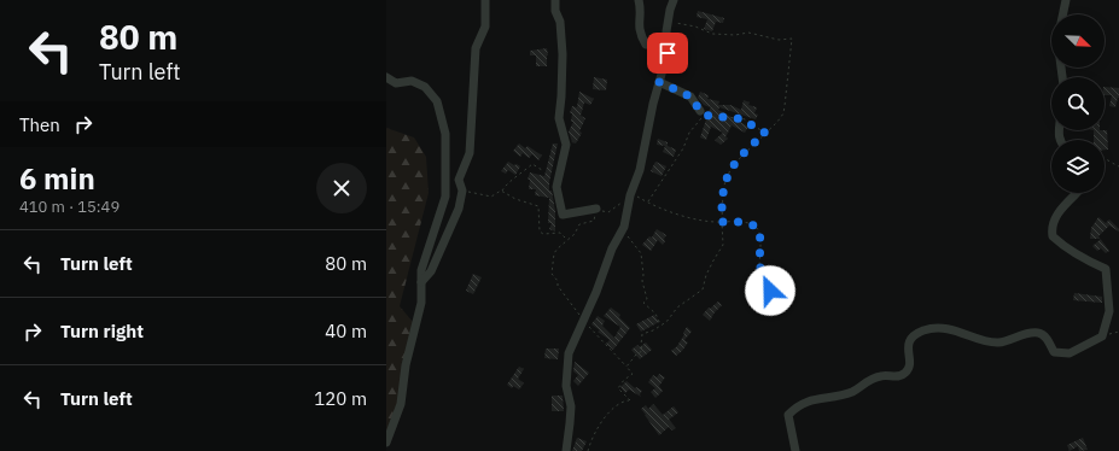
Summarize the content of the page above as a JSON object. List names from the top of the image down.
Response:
{
  "north": "bottom right",
  "page": {
    "turn": ["80 m", "Turn left"],
    "then": "Then",
    "heading": ["6 min", "410 m · 15:49"],
    "list": [
      {
        "name": "Turn left",
        "value": "80 m"
      },
      {
        "name": "Turn right",
        "value": "40 m"
      },
      {
        "name": "Turn left",
        "value": "120 m"
      }
    ]
  }
}
